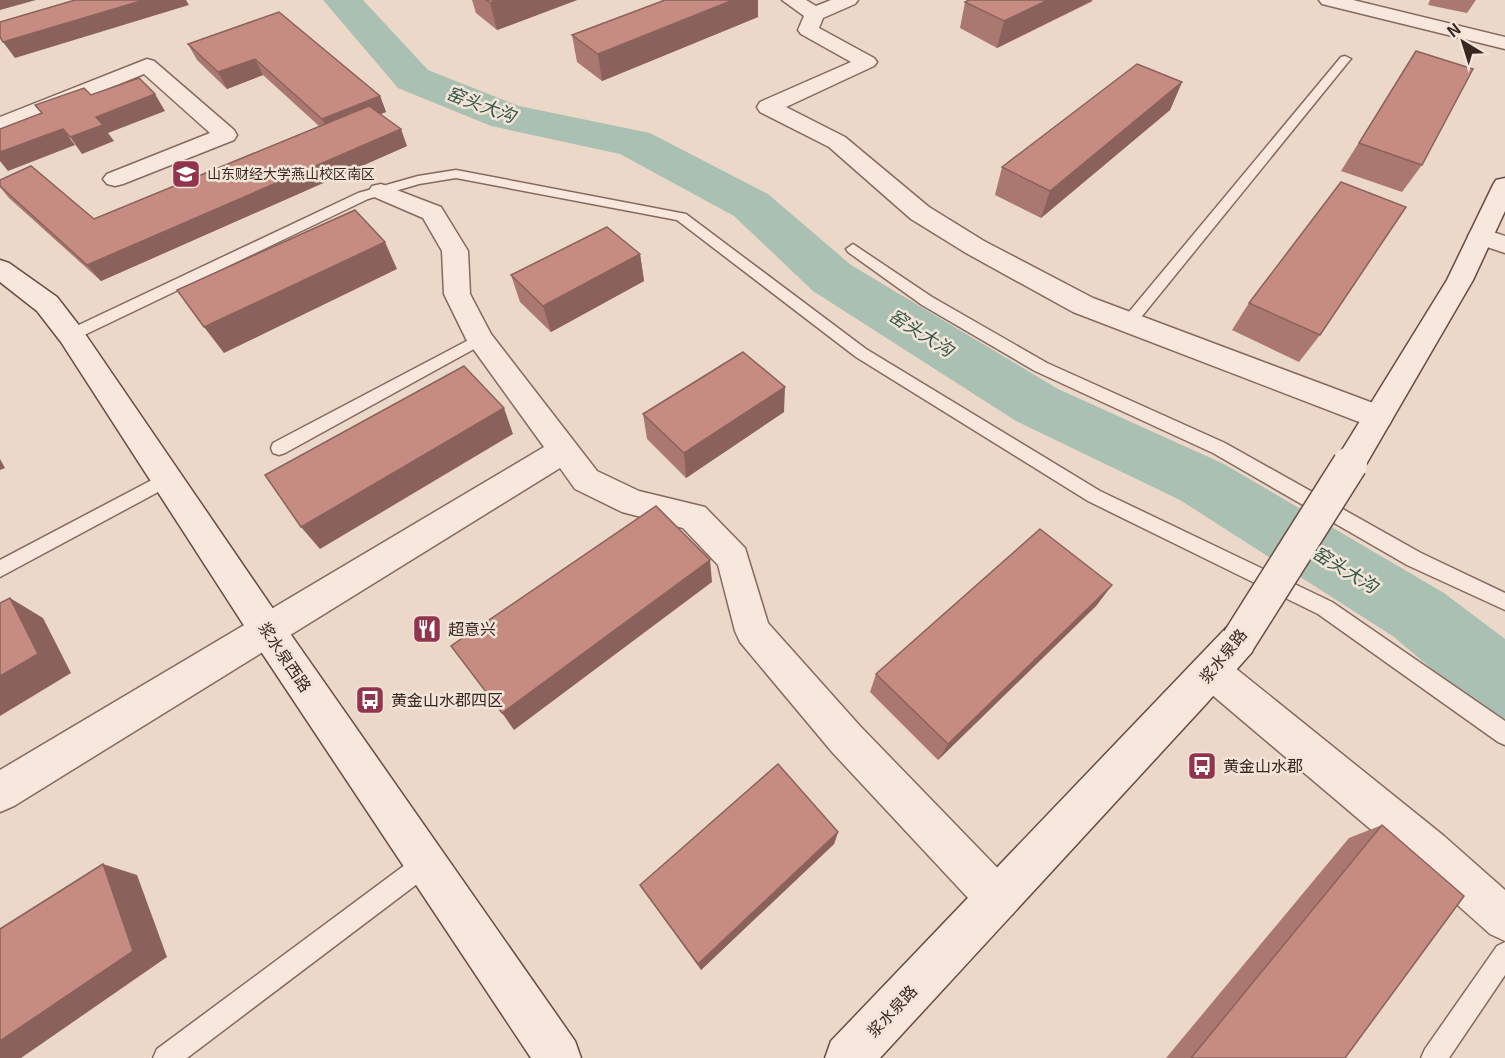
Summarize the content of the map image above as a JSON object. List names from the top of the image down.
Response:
{
  "streets": {
    "street": ["浆水泉路", "浆水泉西路"]
  },
  "water": ["窑头大沟"],
  "places": {
    "school or university": ["山东财经大学燕山校区南区"],
    "restaurant": ["超意兴"],
    "bus stop": ["黄金山水郡四区", "黄金山水郡"]
  },
  "north": "top left"
}
